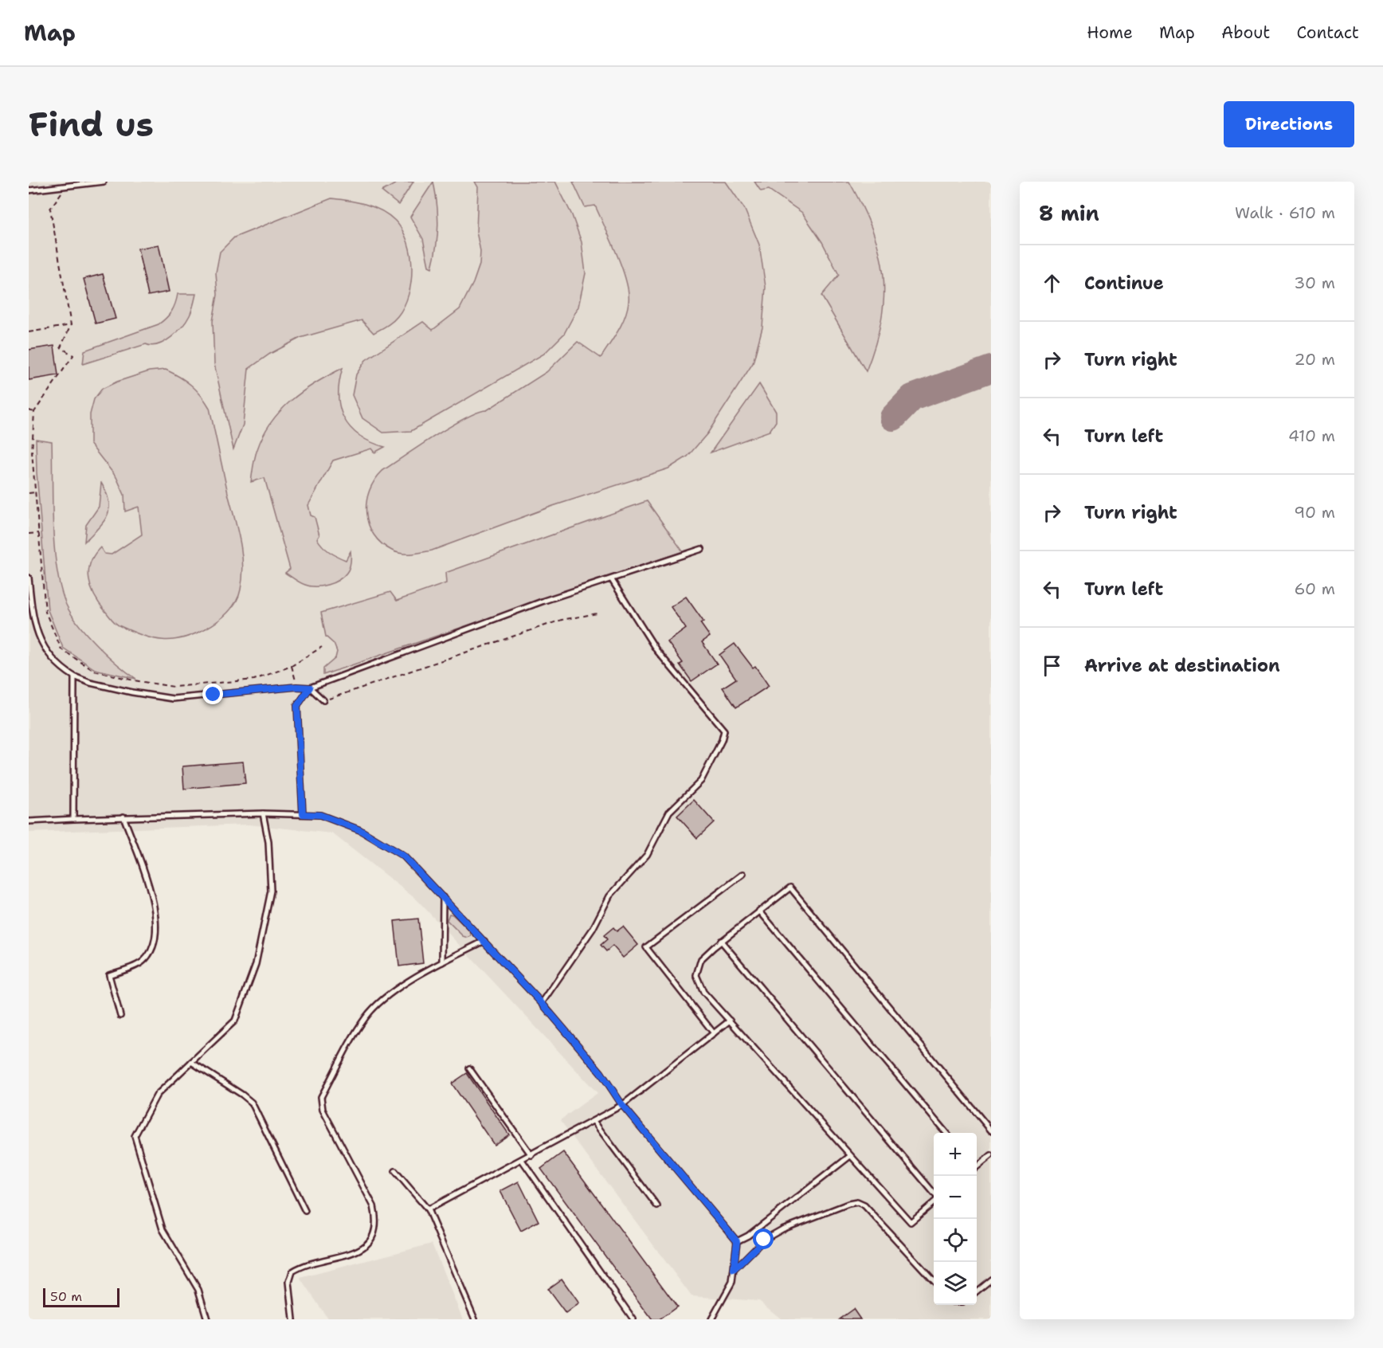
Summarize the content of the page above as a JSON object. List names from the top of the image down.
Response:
{
  "scale_bar": "50 m",
  "page": {
    "header": "Map",
    "nav": [
      "Home",
      "Map",
      "About",
      "Contact"
    ],
    "buttons": "Directions",
    "title": "Find us",
    "heading": ["8 min", "Walk · 610 m"],
    "list": [
      ["Continue", "30 m"],
      ["Turn right", "20 m"],
      ["Turn left", "410 m"],
      ["Turn right", "90 m"],
      ["Turn left", "60 m"],
      "Arrive at destination"
    ],
    "map_buttons": ["+", "−"],
    "scale": "50 m"
  }
}
